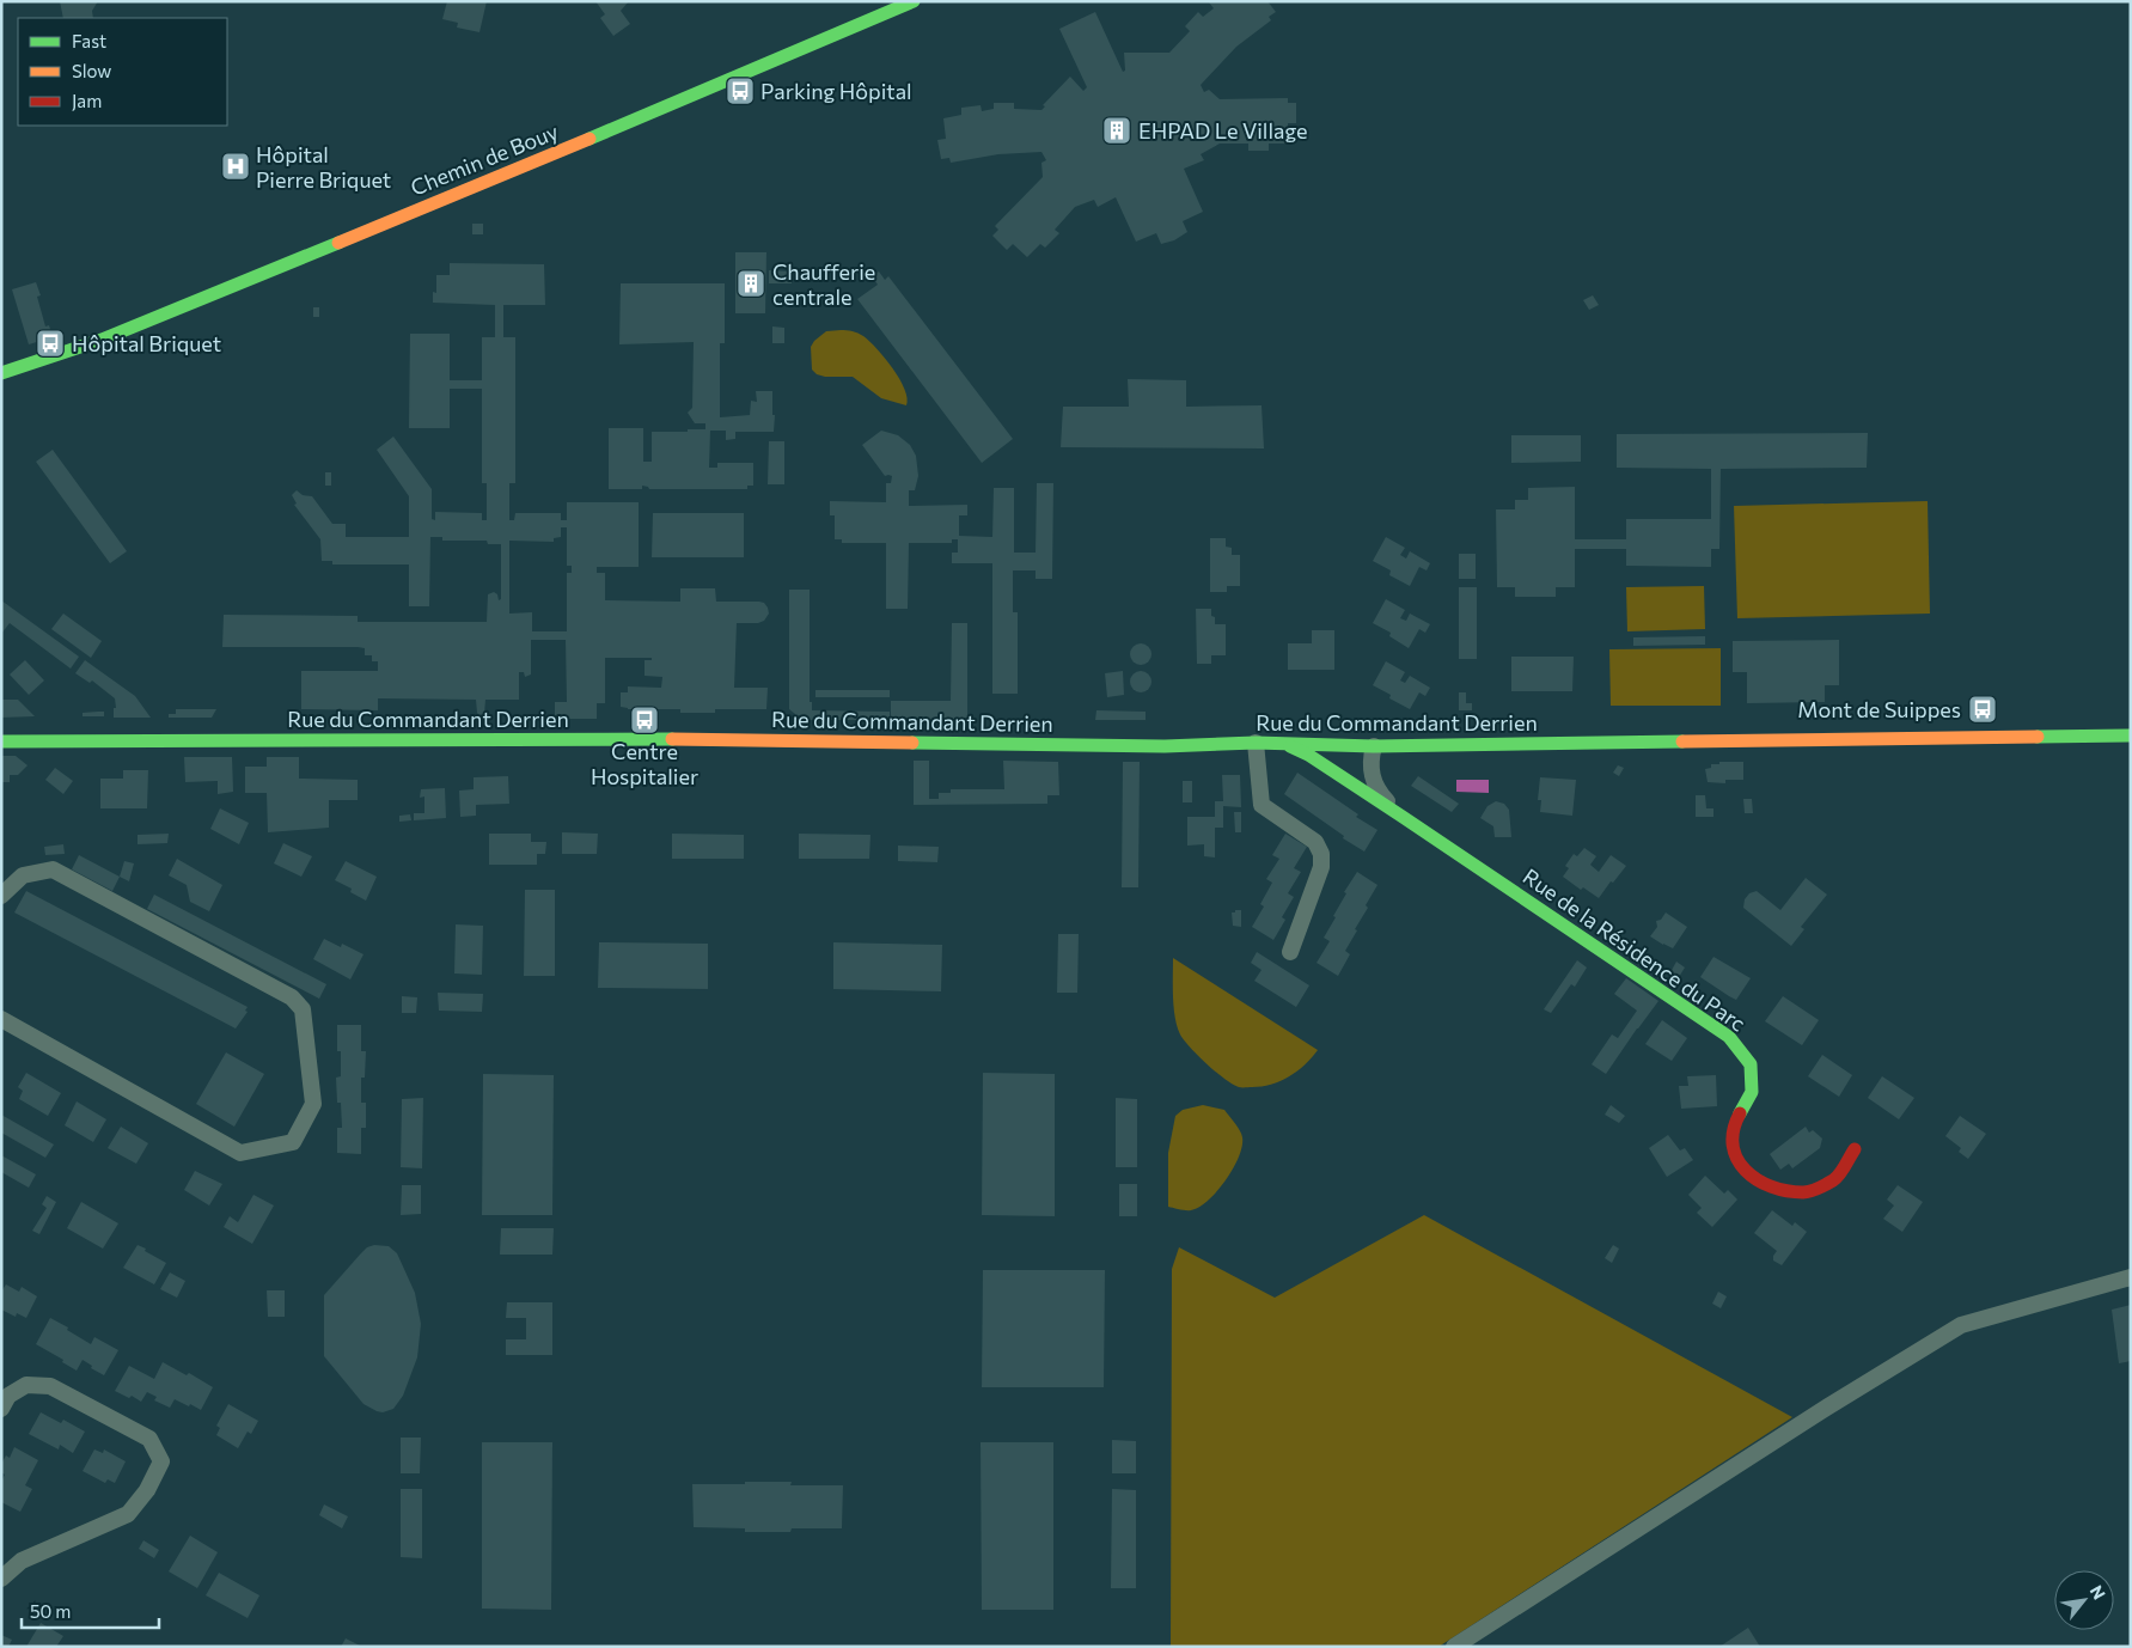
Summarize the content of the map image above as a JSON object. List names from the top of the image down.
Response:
{
  "streets": {
    "main road": ["Chemin de Bouy", "Rue du Commandant Derrien", "Rue de la Résidence du Parc"]
  },
  "crossings": [
    ["Rue du Commandant Derrien", "Rue de la Résidence du Parc"]
  ],
  "places": {
    "bus stop": [
      "Parking Hôpital",
      "Hôpital Briquet",
      "Mont de Suippes",
      "Centre Hospitalier"
    ],
    "building": ["EHPAD Le Village", "Chaufferie centrale"],
    "hospital": ["Hôpital Pierre Briquet"]
  },
  "legend": ["Fast", "Slow", "Jam"],
  "scale_bar": "50 m",
  "north": "top right"
}
